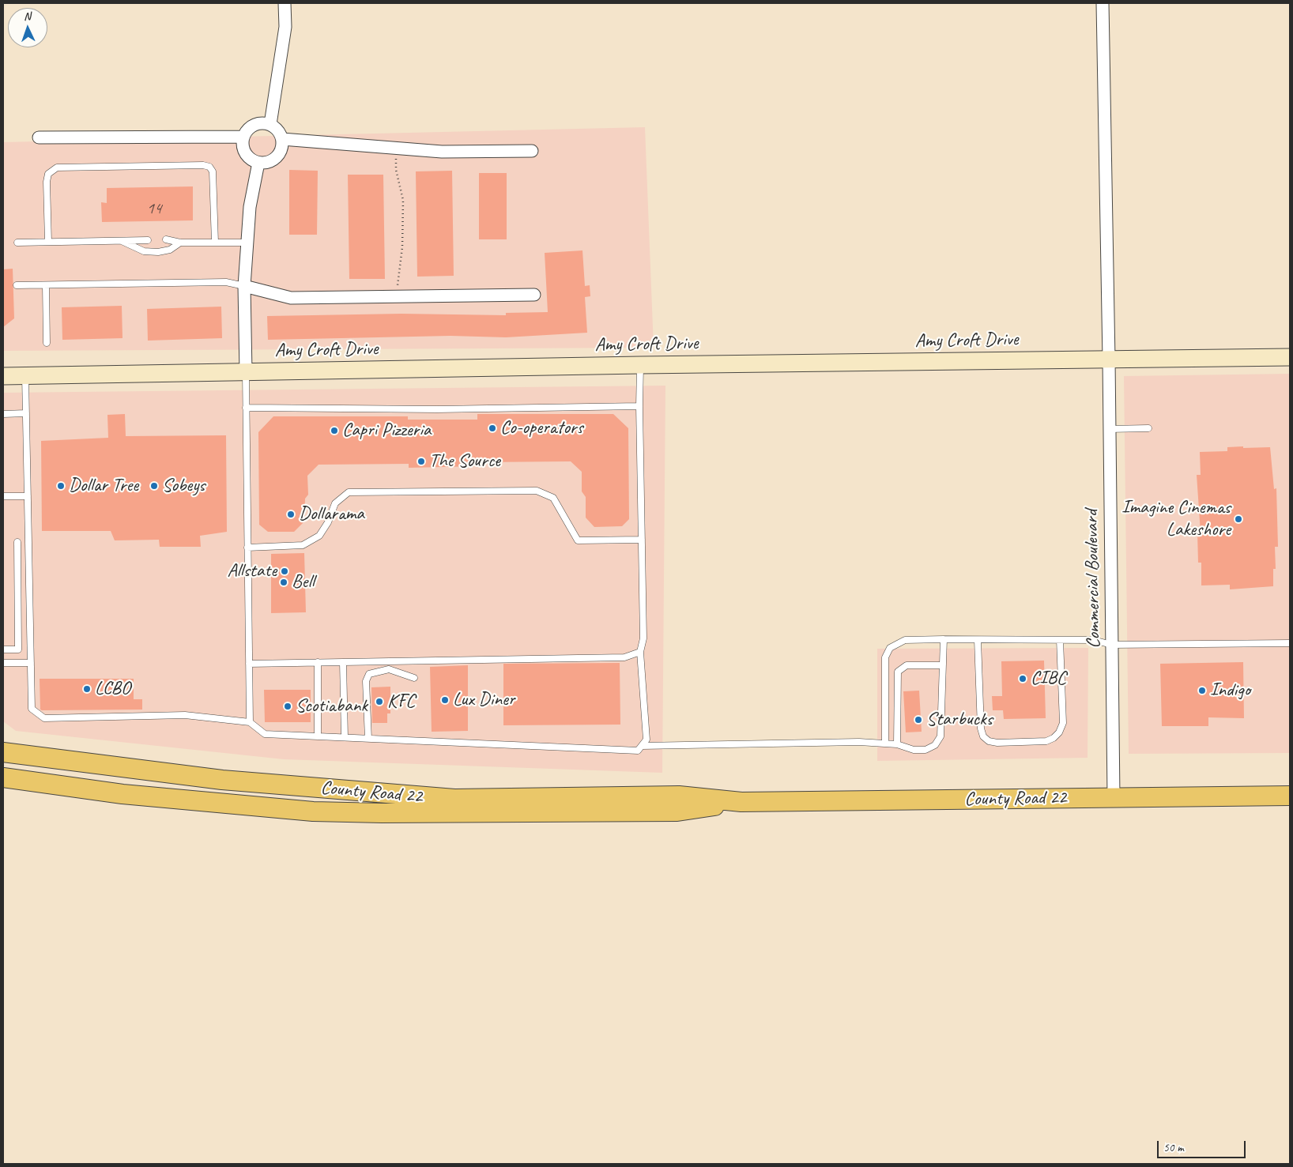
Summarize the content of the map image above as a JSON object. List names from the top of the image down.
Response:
{
  "streets": {
    "main road": ["County Road 22"],
    "street": ["Amy Croft Drive", "Commercial Boulevard"]
  },
  "crossings": [
    ["Amy Croft Drive", "Commercial Boulevard"],
    ["Commercial Boulevard", "County Road 22"]
  ],
  "places": [
    "Co-operators",
    "Capri Pizzeria",
    "The Source",
    "Dollar Tree",
    "Sobeys",
    "Dollarama",
    "Imagine Cinemas Lakeshore",
    "Allstate",
    "Bell",
    "CIBC",
    "LCBO",
    "Indigo",
    "Lux Diner",
    "KFC",
    "Scotiabank",
    "Starbucks"
  ],
  "house_numbers": ["14"],
  "scale_bar": "50 m",
  "north": "top"
}
